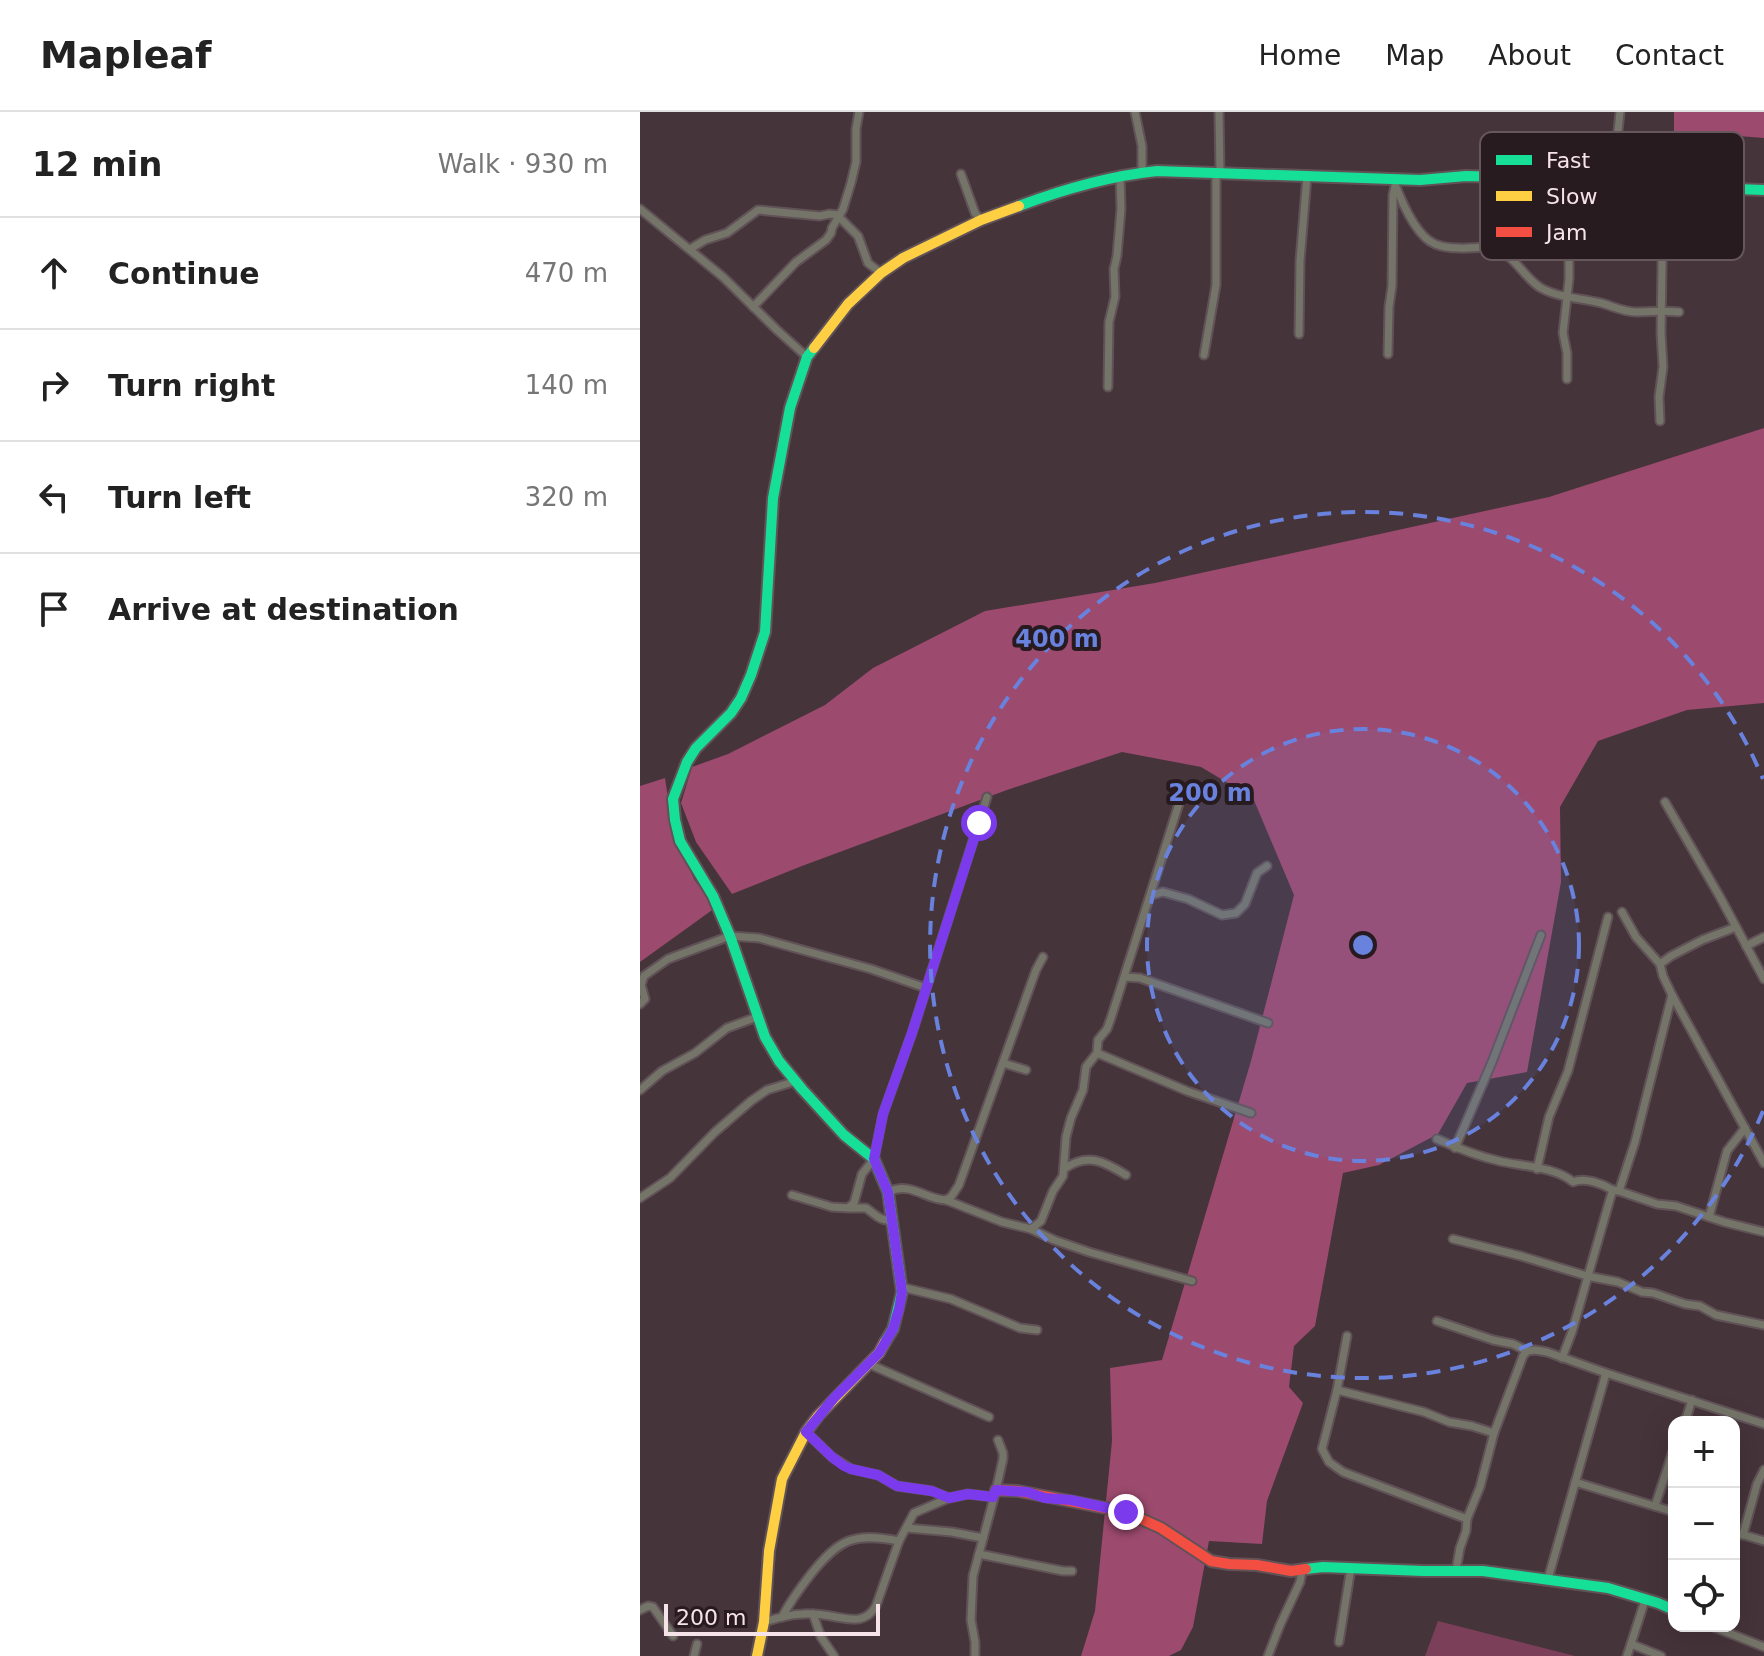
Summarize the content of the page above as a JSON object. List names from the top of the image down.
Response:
{
  "legend": ["Fast", "Slow", "Jam"],
  "scale_bar": "200 m",
  "page": {
    "header": "Mapleaf",
    "nav": [
      "Home",
      "Map",
      "About",
      "Contact"
    ],
    "heading": ["12 min", "Walk · 930 m"],
    "list": [
      ["Continue", "470 m"],
      ["Turn right", "140 m"],
      ["Turn left", "320 m"],
      "Arrive at destination"
    ],
    "map_buttons": ["+", "−"],
    "scale": "200 m"
  },
  "rings": ["400 m", "200 m"]
}
